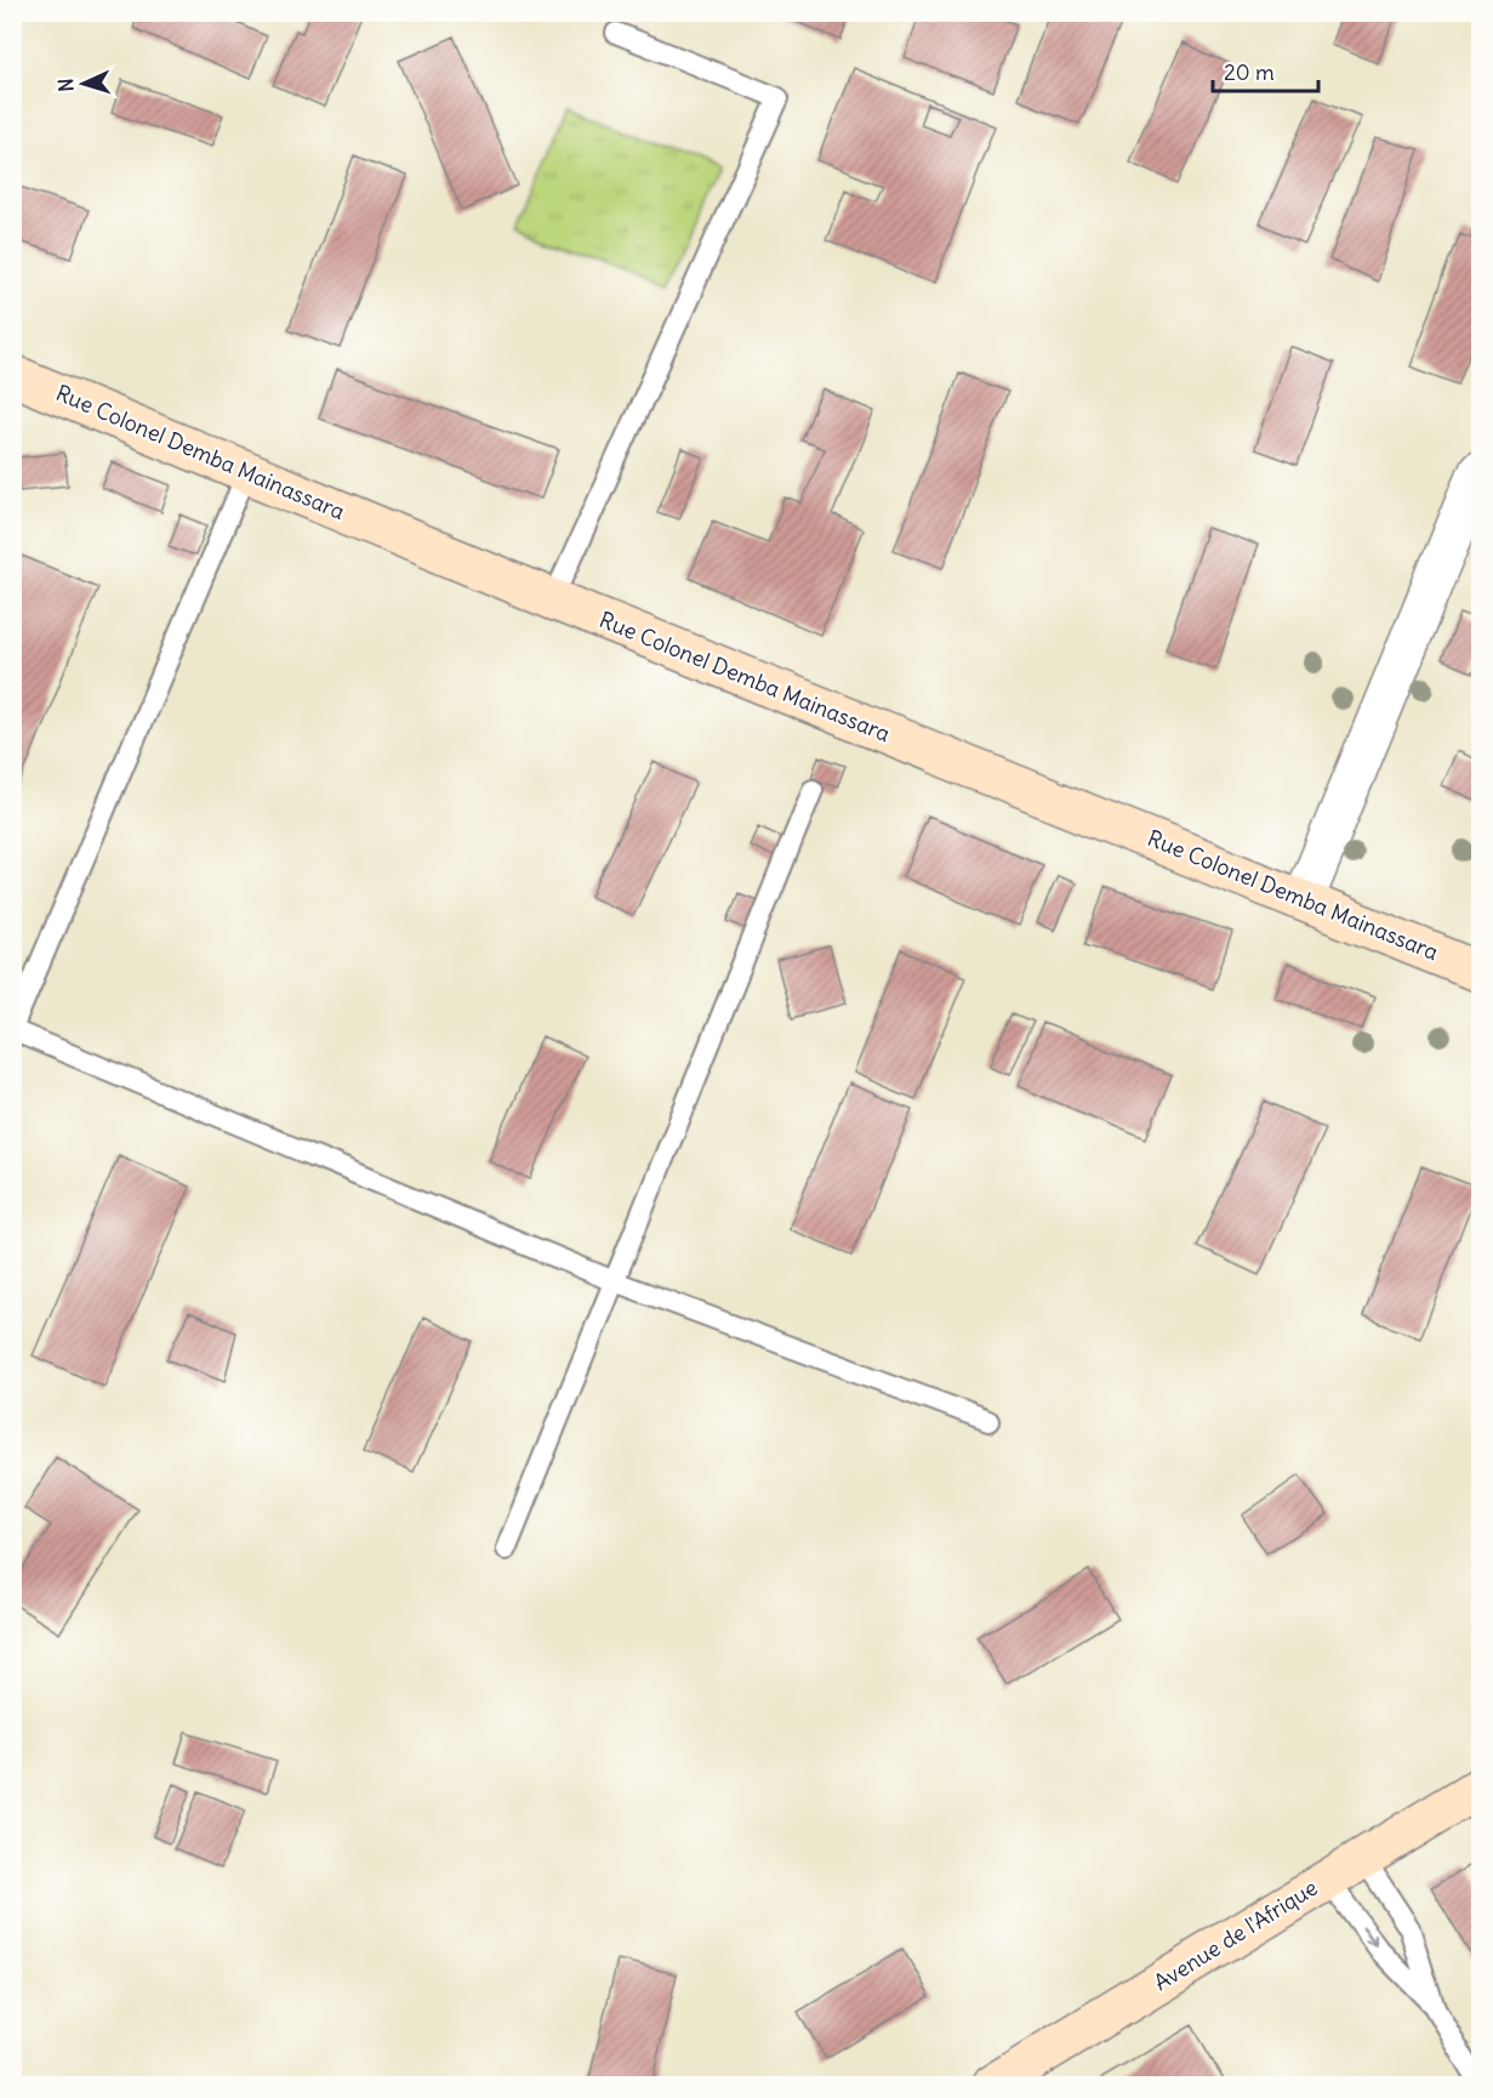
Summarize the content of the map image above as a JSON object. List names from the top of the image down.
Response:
{
  "streets": {
    "street": ["Rue Colonel Demba Mainassara", "Avenue de l'Afrique"]
  },
  "scale_bar": "20 m",
  "north": "left"
}
